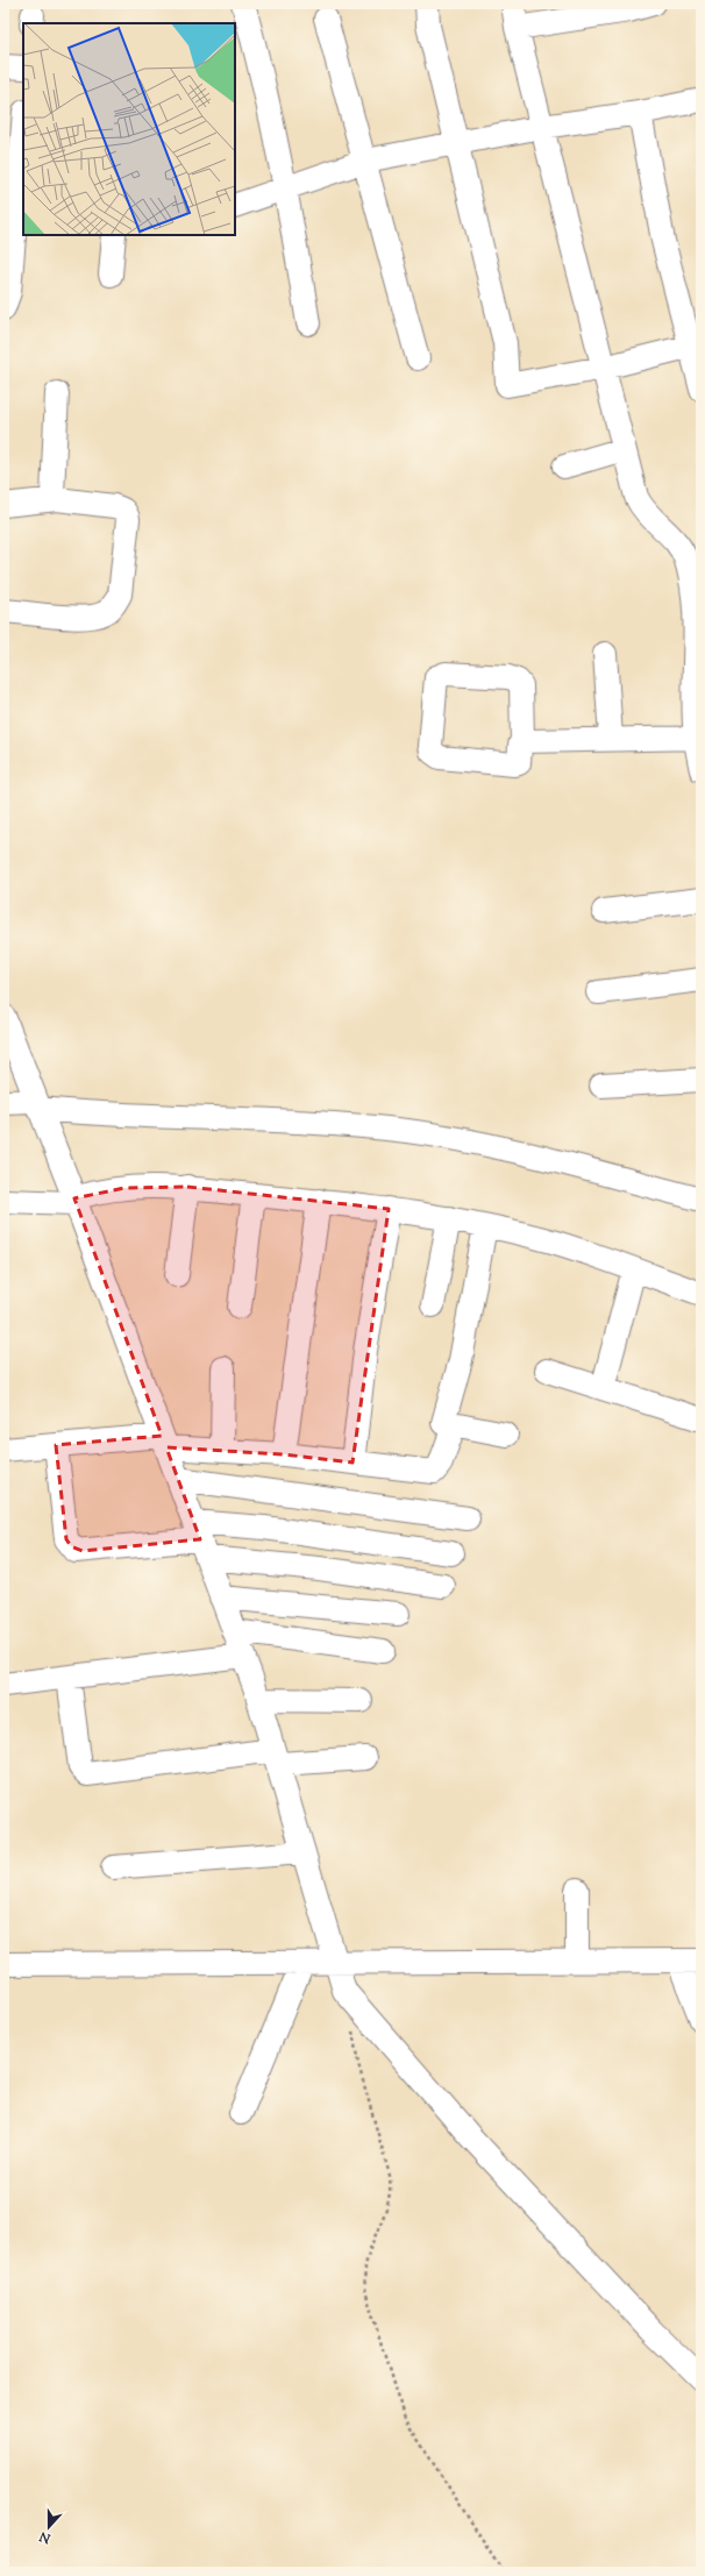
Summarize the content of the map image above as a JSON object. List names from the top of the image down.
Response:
{
  "north": "bottom"
}
